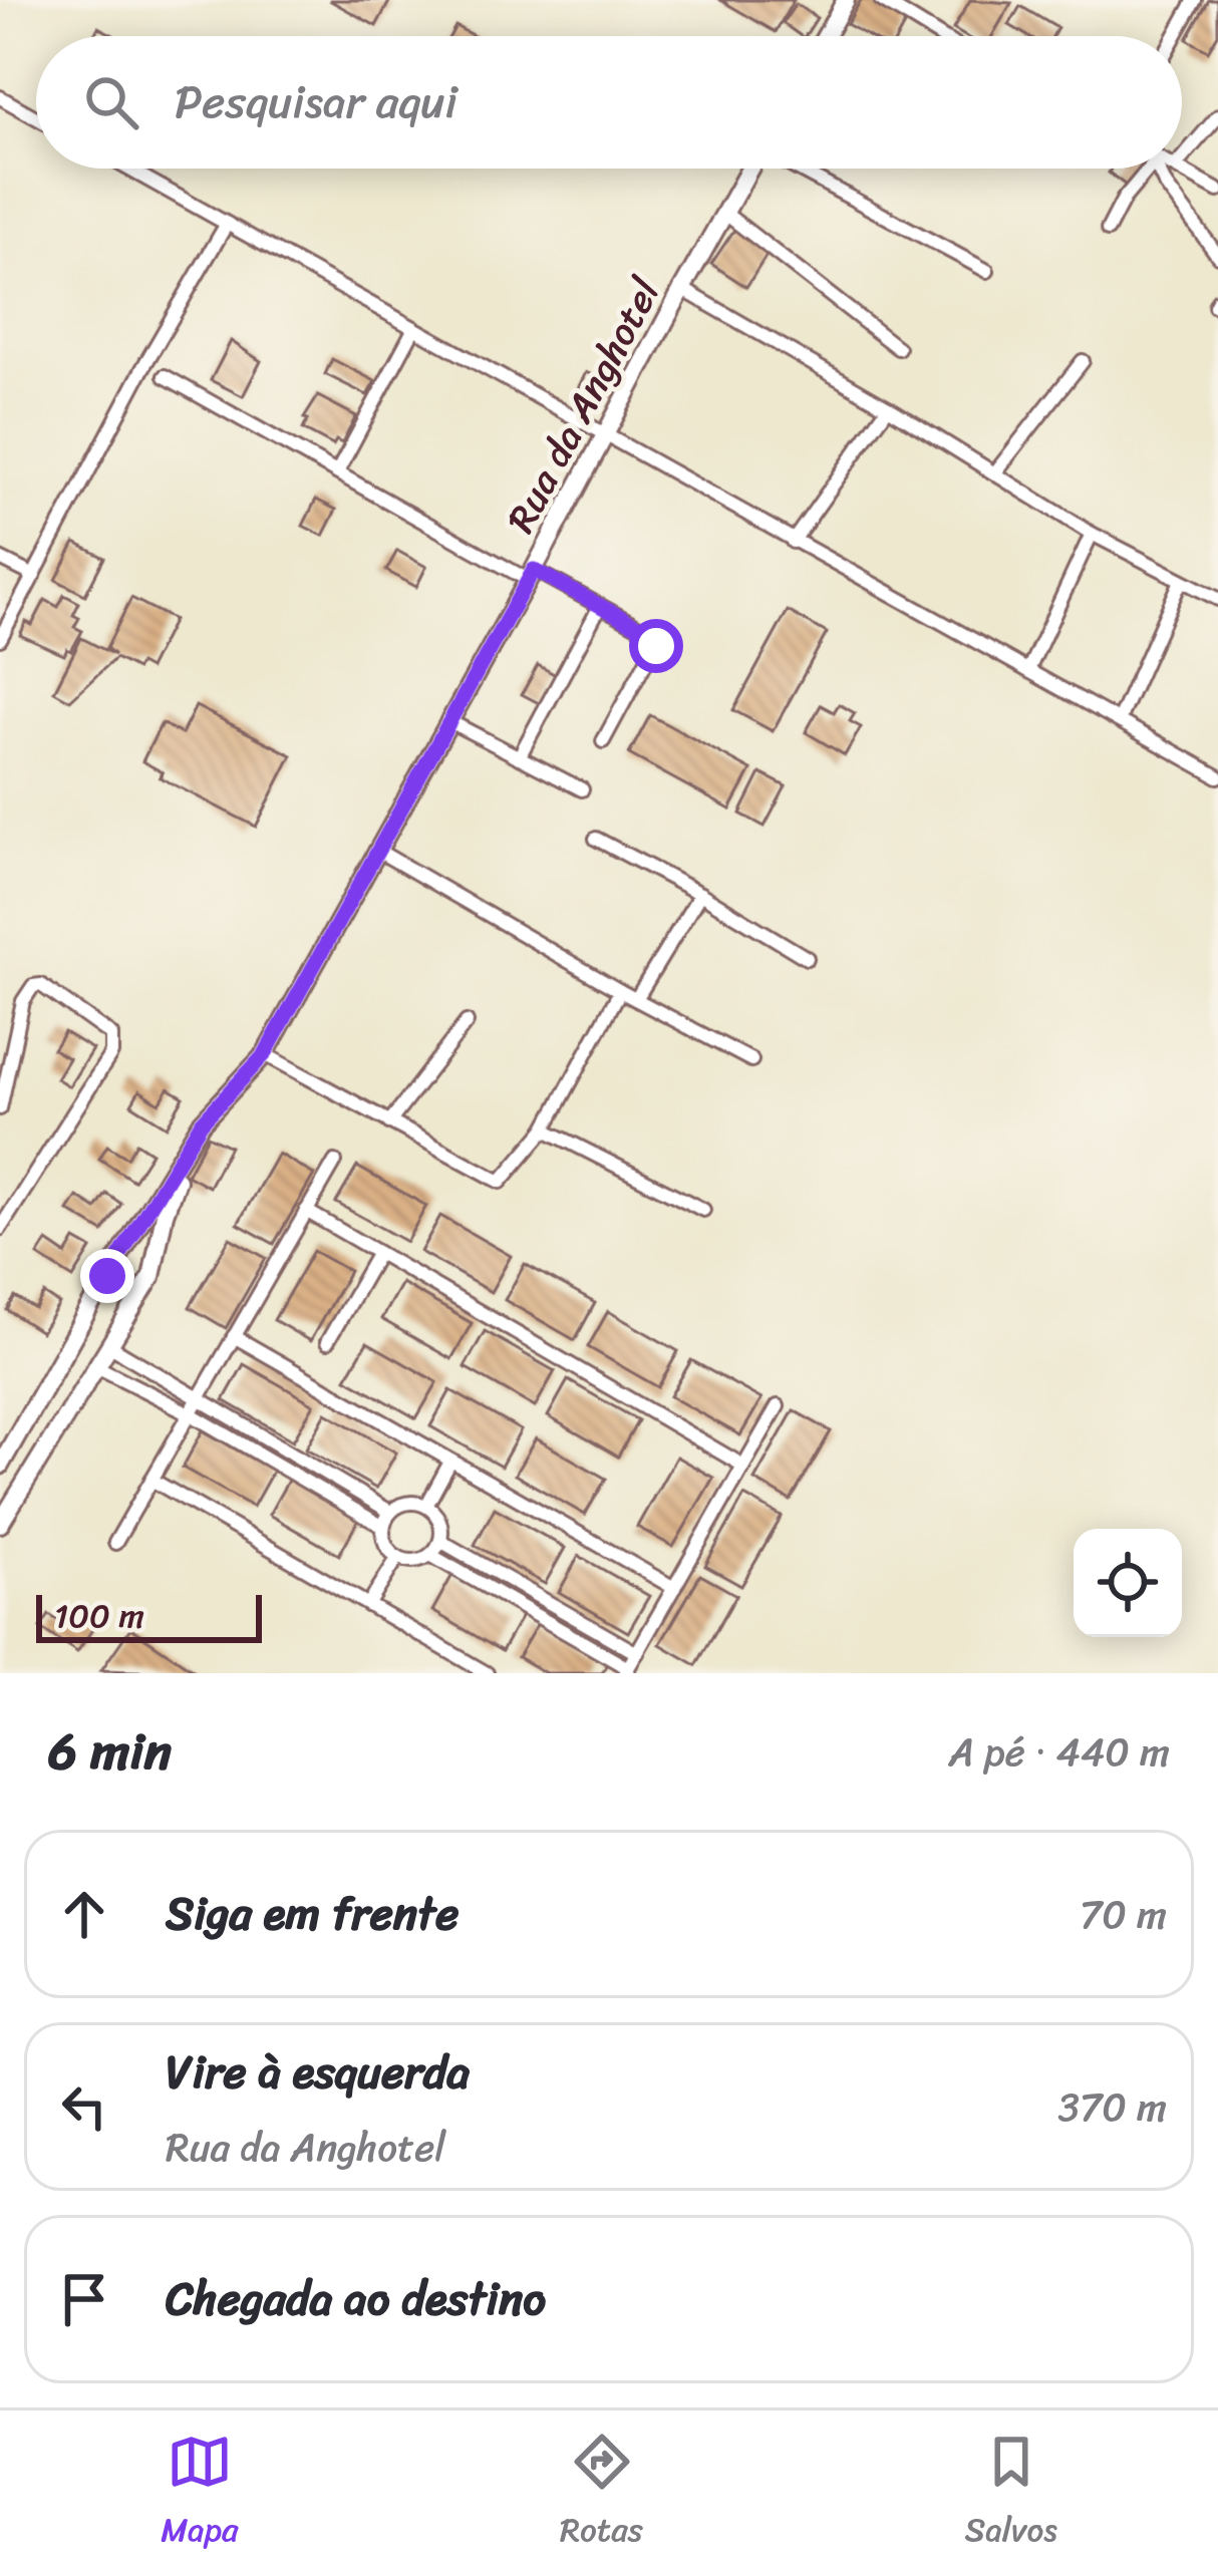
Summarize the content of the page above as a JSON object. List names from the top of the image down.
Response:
{
  "streets": {
    "main road": ["Rua da Anghotel"]
  },
  "scale_bar": "100 m",
  "page": {
    "search": "Pesquisar aqui",
    "scale": "100 m",
    "heading": ["6 min", "A pé · 440 m"],
    "list": [
      ["Siga em frente", "70 m"],
      ["Vire à esquerda", "Rua da Anghotel", "370 m"],
      "Chegada ao destino"
    ],
    "nav": ["Mapa", "Rotas", "Salvos"]
  }
}
